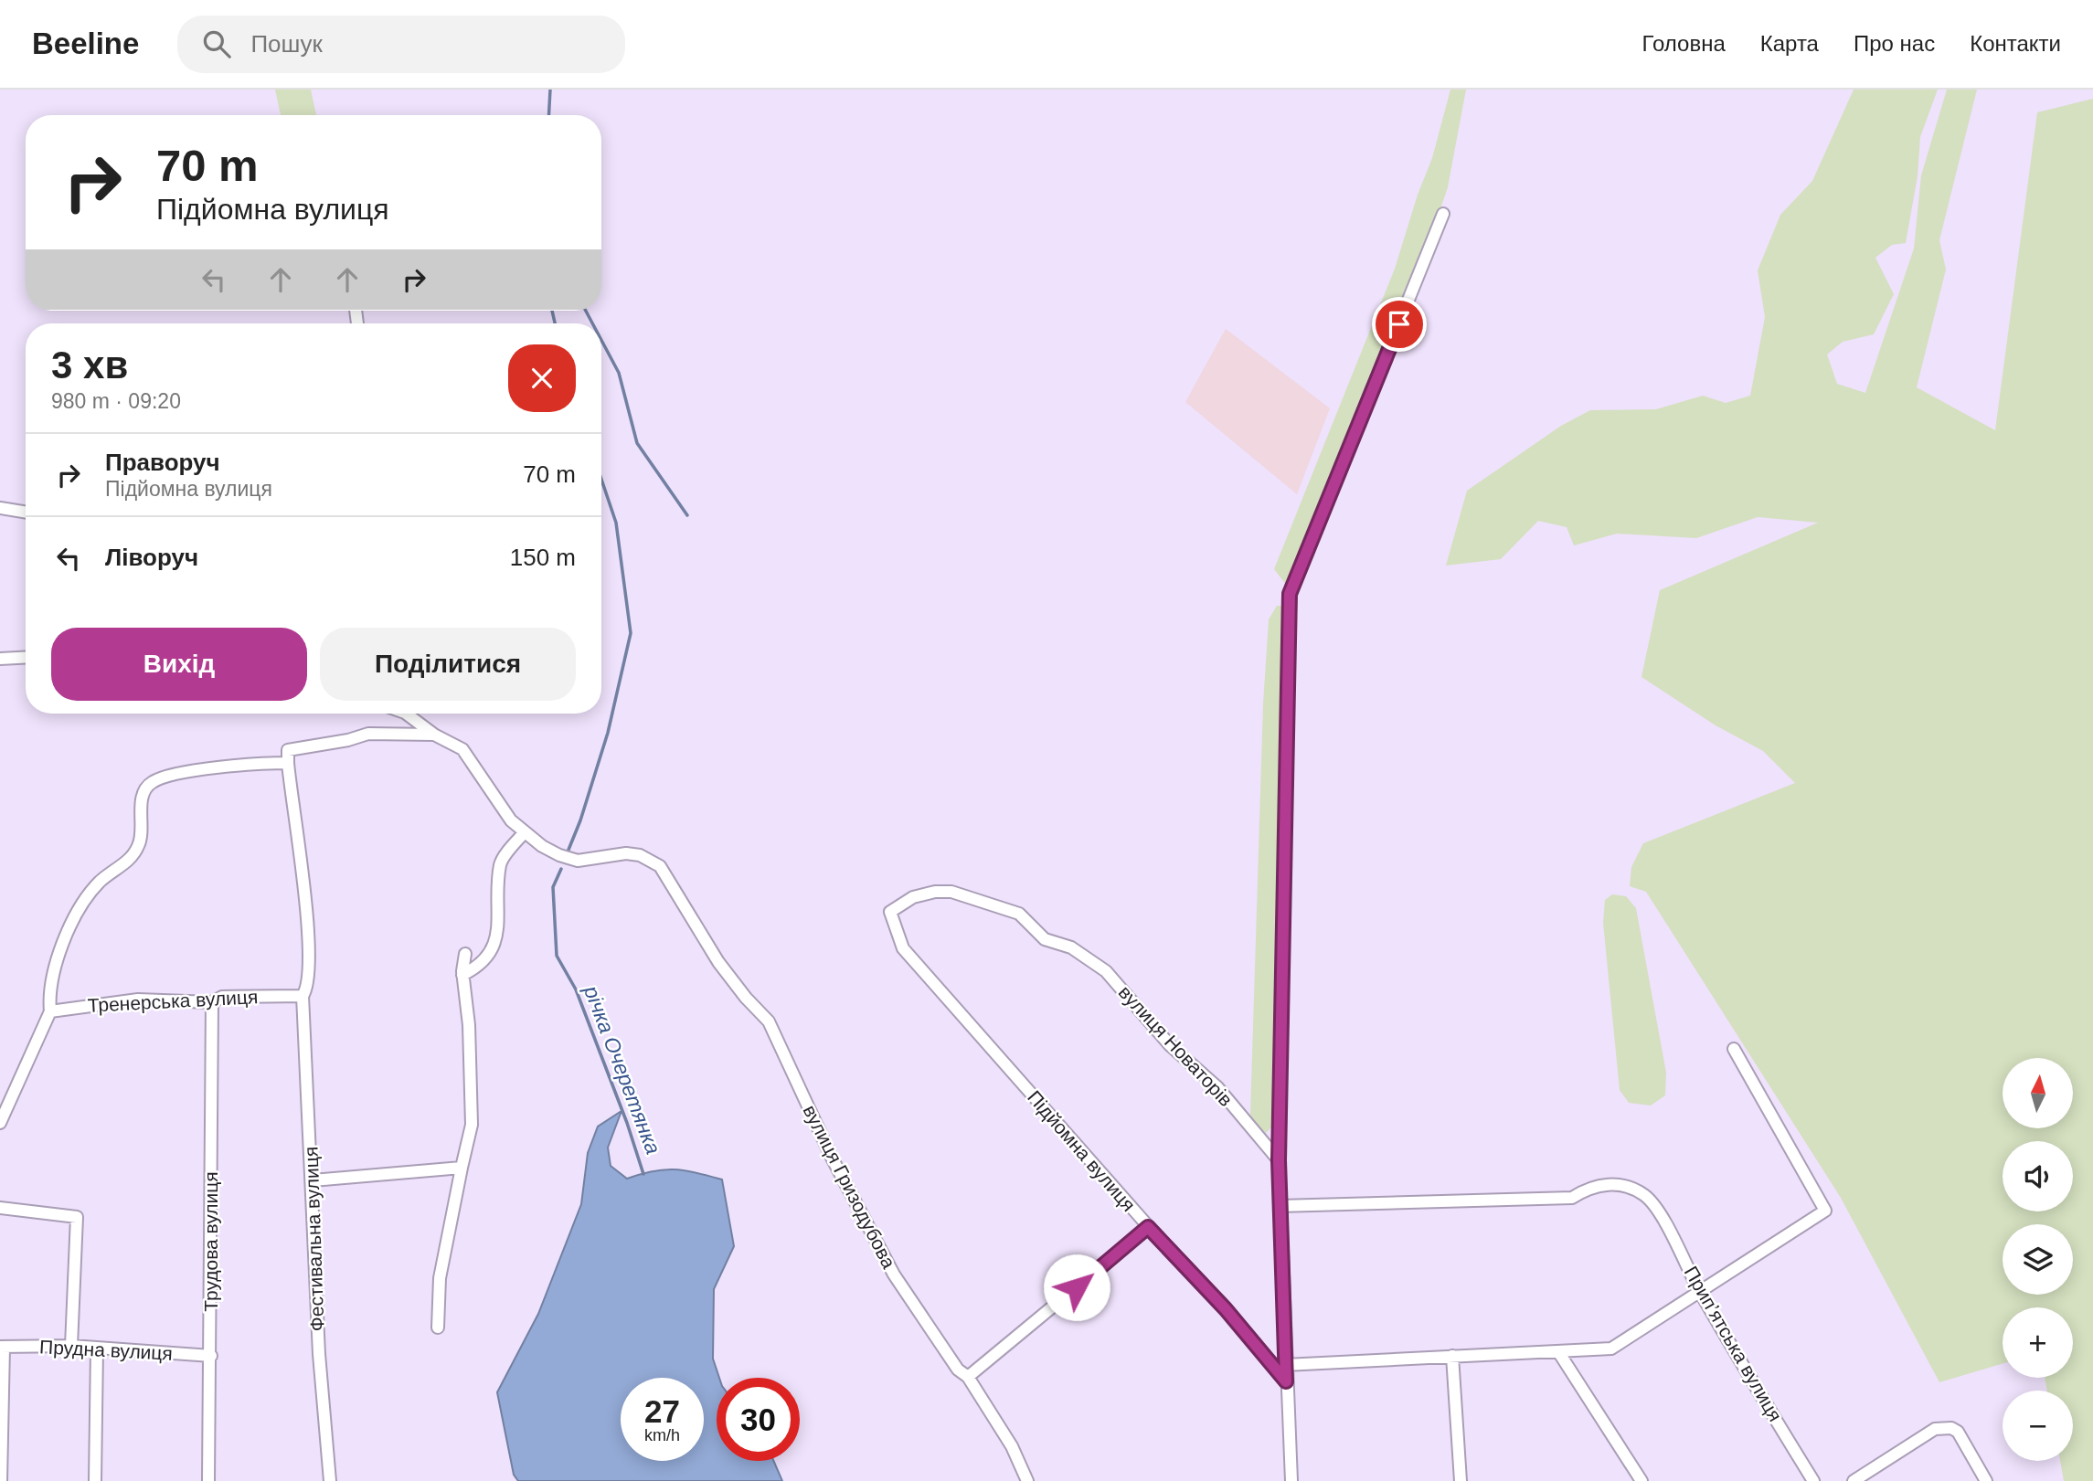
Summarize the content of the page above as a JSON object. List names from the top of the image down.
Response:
{
  "streets": {
    "street": [
      "Тренерська вулиця",
      "вулиця Новаторів",
      "Підйомна вулиця",
      "вулиця Гризодубова",
      "Фестивальна вулиця",
      "Трудова вулиця",
      "Прип’ятська вулиця",
      "Прудна вулиця"
    ]
  },
  "crossings": [
    ["Тренерська вулиця", "Фестивальна вулиця"],
    ["Тренерська вулиця", "Трудова вулиця"],
    ["вулиця Новаторів", "Підйомна вулиця"],
    ["Трудова вулиця", "Прудна вулиця"]
  ],
  "water": ["річка Очеретянка"],
  "north": "top",
  "page": {
    "header": "Beeline",
    "search": "Пошук",
    "nav": [
      "Головна",
      "Карта",
      "Про нас",
      "Контакти"
    ],
    "turn": ["70 m", "Підйомна вулиця"],
    "heading": ["3 хв", "980 m · 09:20"],
    "list": [
      {
        "name": "Праворуч",
        "note": "Підйомна вулиця",
        "value": "70 m"
      },
      {
        "name": "Ліворуч",
        "value": "150 m"
      }
    ],
    "buttons": ["Вихід", "Поділитися"],
    "map_buttons": ["+", "−"],
    "speed": "27 km/h",
    "limit": "30"
  }
}
